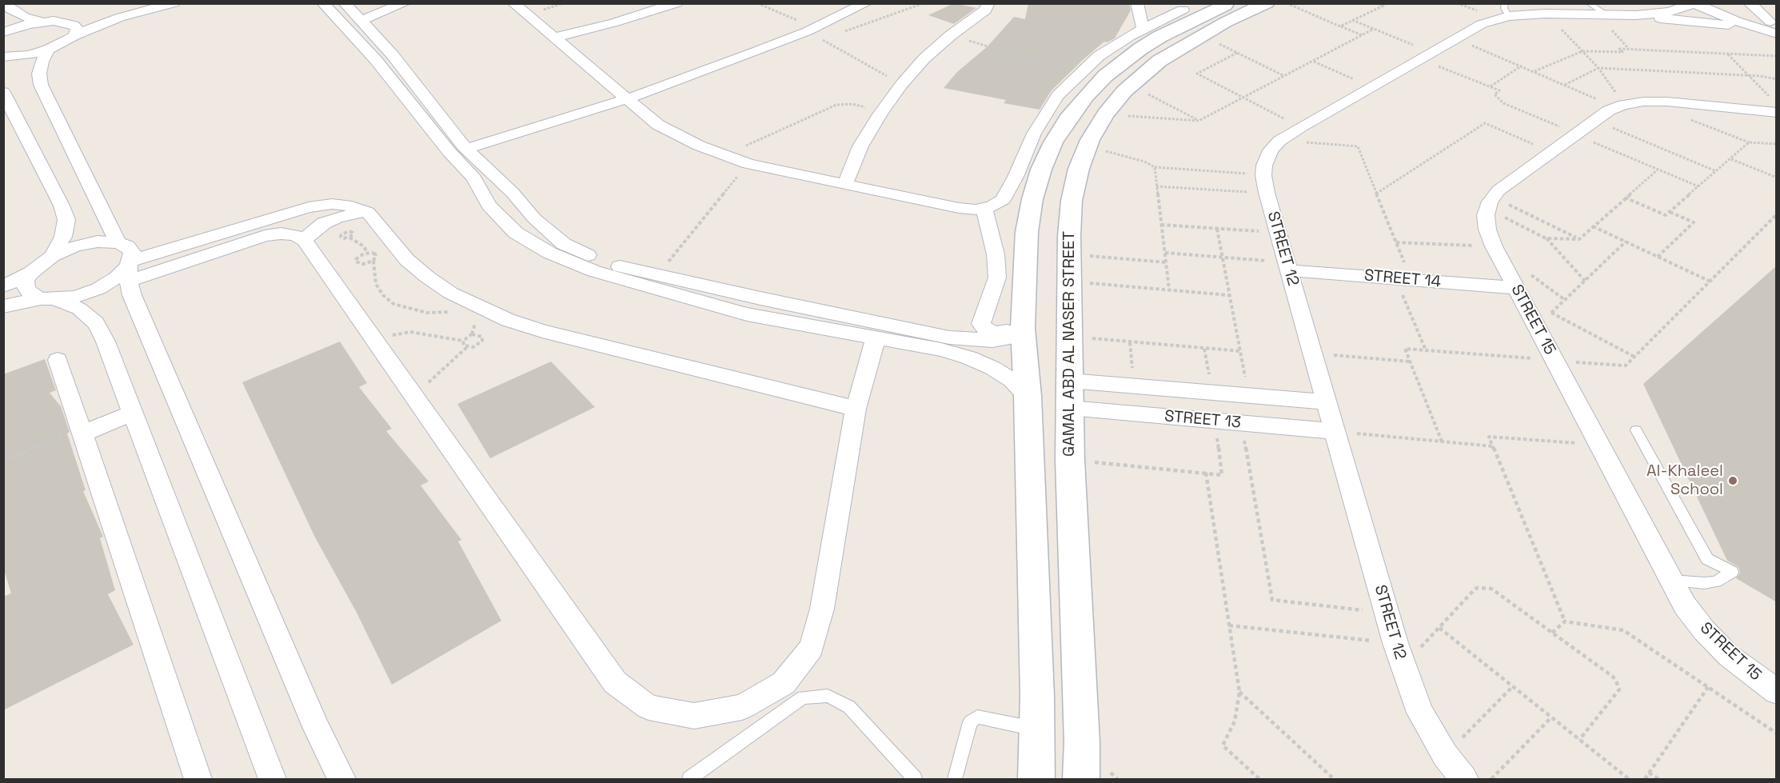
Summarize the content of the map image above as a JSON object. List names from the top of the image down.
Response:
{
  "streets": {
    "main road": ["GAMAL ABD AL NASER STREET"],
    "street": [
      "STREET 12",
      "STREET 14",
      "STREET 15",
      "STREET 13"
    ]
  },
  "crossings": [
    ["STREET 12", "STREET 14"],
    ["STREET 12", "STREET 13"],
    ["STREET 14", "STREET 15"],
    ["GAMAL ABD AL NASER STREET", "STREET 13"]
  ],
  "places": ["Al-Khaleel School"]
}
